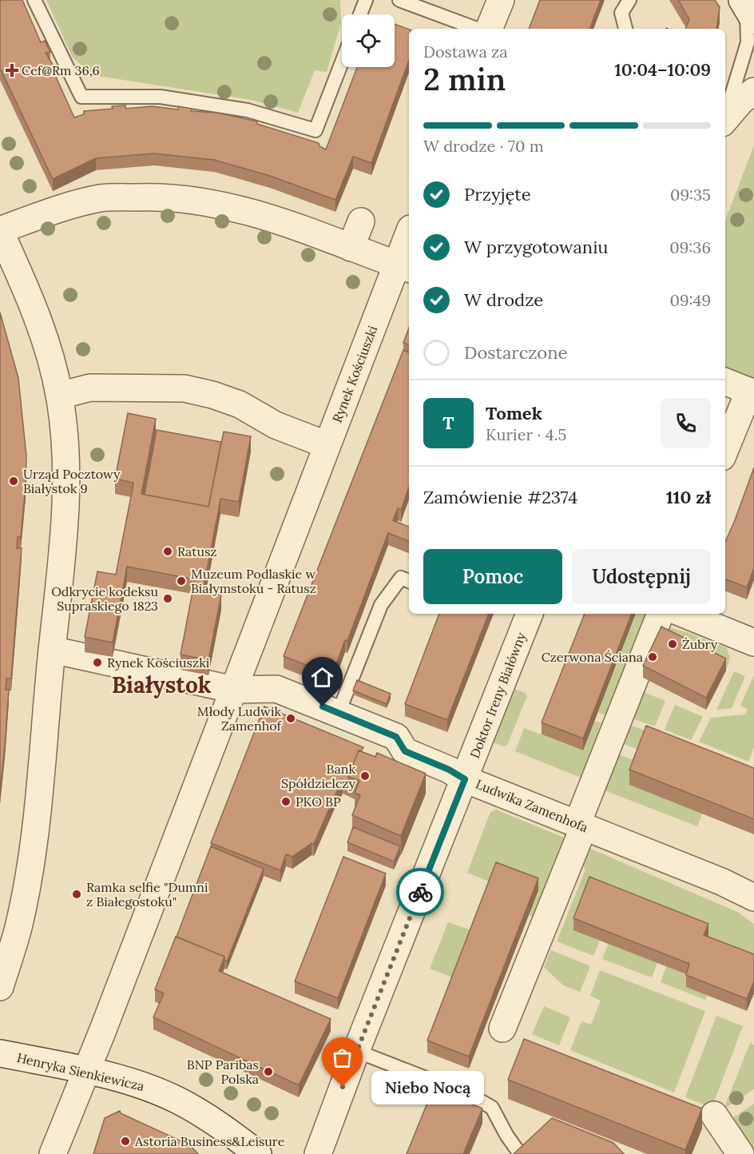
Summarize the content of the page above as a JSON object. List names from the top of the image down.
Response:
{
  "streets": {
    "street": [
      "Rynek Kościuszki",
      "Doktor Ireny Białówny",
      "Ludwika Zamenhofa",
      "Henryka Sienkiewicza"
    ]
  },
  "crossings": [
    ["Rynek Kościuszki", "Ludwika Zamenhofa"],
    ["Rynek Kościuszki", "Henryka Sienkiewicza"],
    ["Doktor Ireny Białówny", "Ludwika Zamenhofa"]
  ],
  "districts": ["Białystok"],
  "places": {
    "health": ["Cef@Rm 36,6"],
    "other": [
      "Urząd Pocztowy Białystok 9",
      "Ratusz",
      "Muzeum Podlaskie w Białymstoku - Ratusz",
      "Odkrycie kodeksu Supraskiego 1823",
      "Żubry",
      "Czerwona Ściana",
      "Rynek Kościuszki",
      "Młody Ludwik Zamenhof",
      "Bank Spółdzielczy",
      "PKO BP",
      "Ramka selfie \"Dumni z Białegostoku\"",
      "BNP Paribas Polska",
      "Niebo Nocą",
      "Astoria Business&Leisure"
    ]
  },
  "page": {
    "heading": ["2 min", "Dostawa za", "10:04–10:09"],
    "panel": [
      "Tomek",
      "Kurier · 4.5",
      "Zamówienie #2374",
      "110 zł"
    ],
    "bar": "W drodze · 70 m",
    "list": [
      ["Przyjęte", "09:35"],
      ["W przygotowaniu", "09:36"],
      ["W drodze", "09:49"],
      "Dostarczone"
    ],
    "round": "T",
    "buttons": ["Pomoc", "Udostępnij"],
    "bubble": "Niebo Nocą"
  }
}
